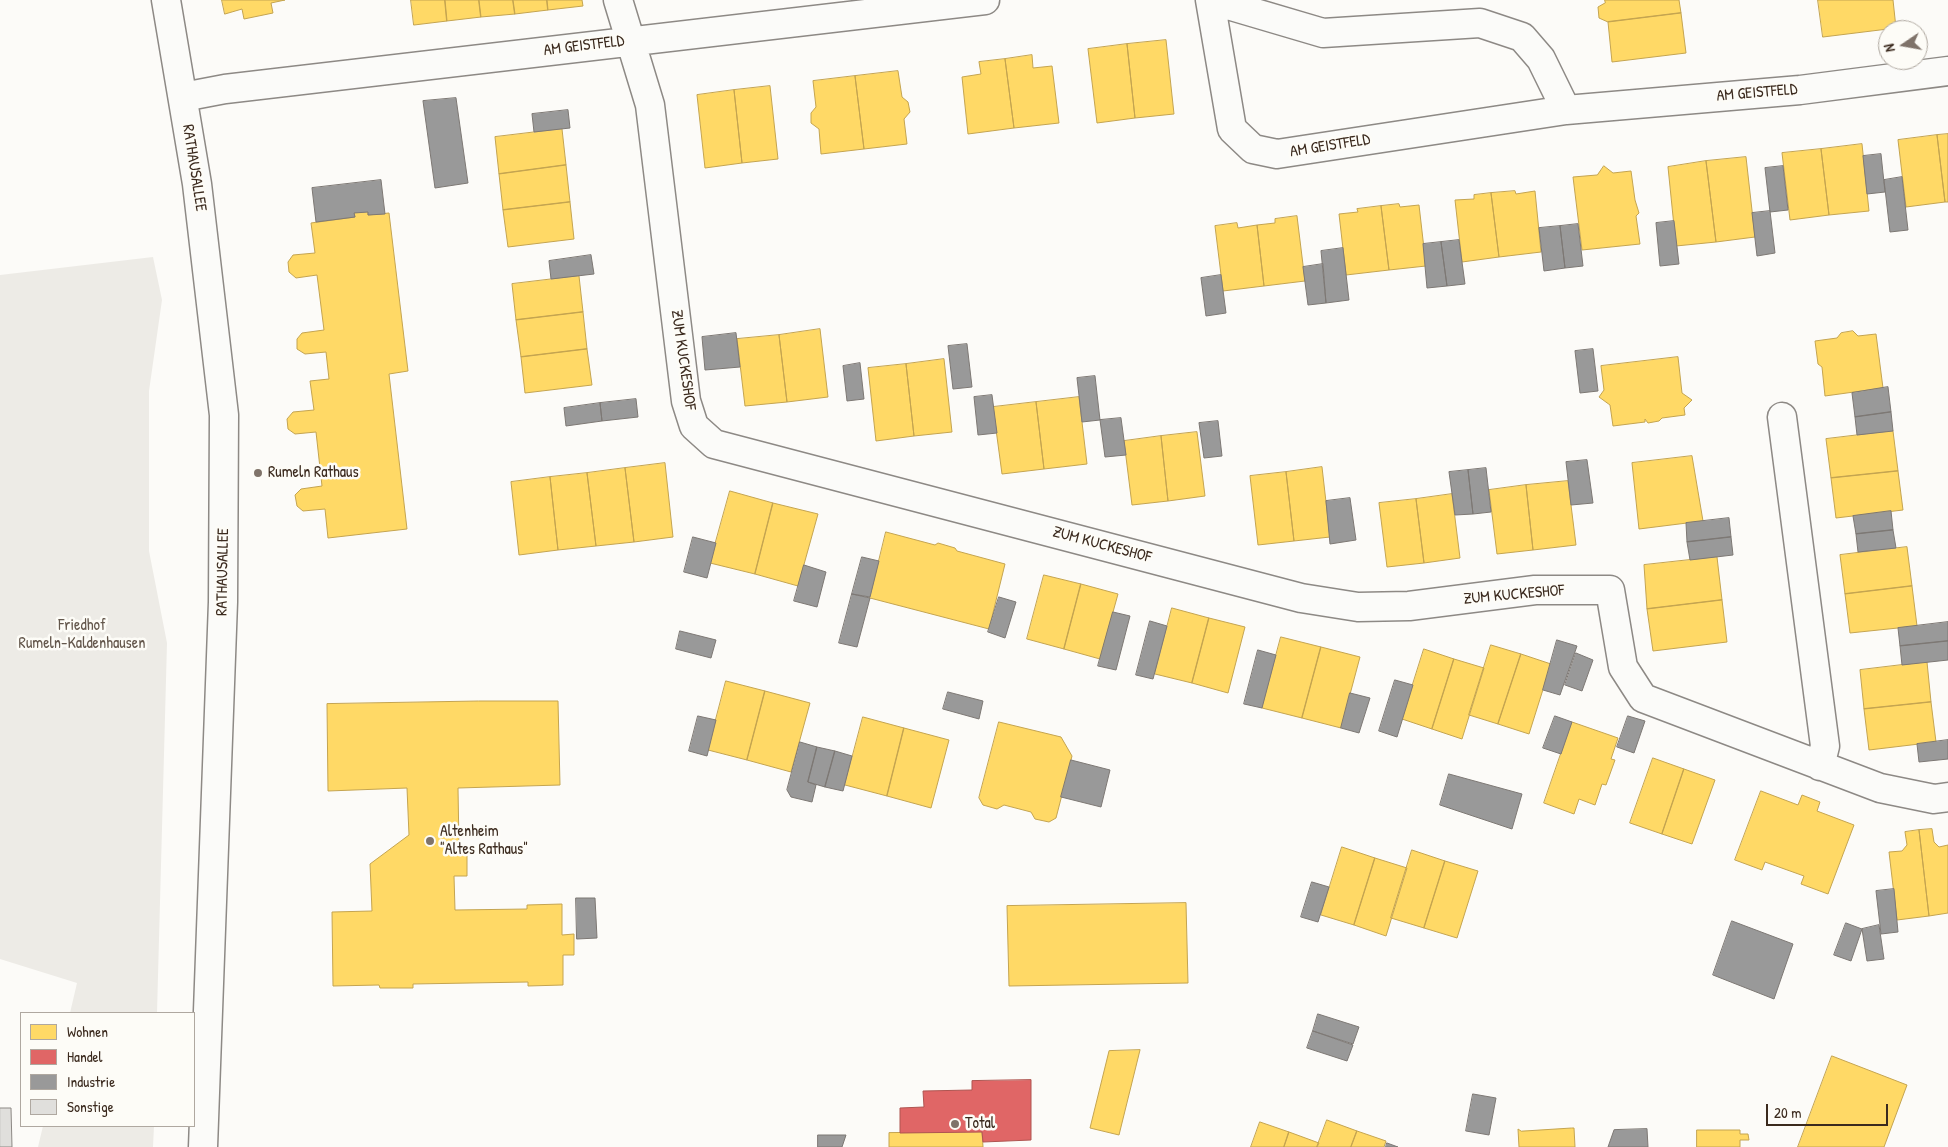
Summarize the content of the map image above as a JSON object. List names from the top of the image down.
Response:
{
  "streets": {
    "street": ["AM GEISTFELD", "RATHAUSALLEE", "ZUM KUCKESHOF"]
  },
  "crossings": [
    ["AM GEISTFELD", "RATHAUSALLEE"],
    ["AM GEISTFELD", "ZUM KUCKESHOF"]
  ],
  "parks": ["Friedhof Rumeln-Kaldenhausen"],
  "places": ["Rumeln Rathaus", "Altenheim \"Altes Rathaus\"", "Total"],
  "legend": [
    "Wohnen",
    "Handel",
    "Industrie",
    "Sonstige"
  ],
  "scale_bar": "20 m",
  "north": "left"
}
